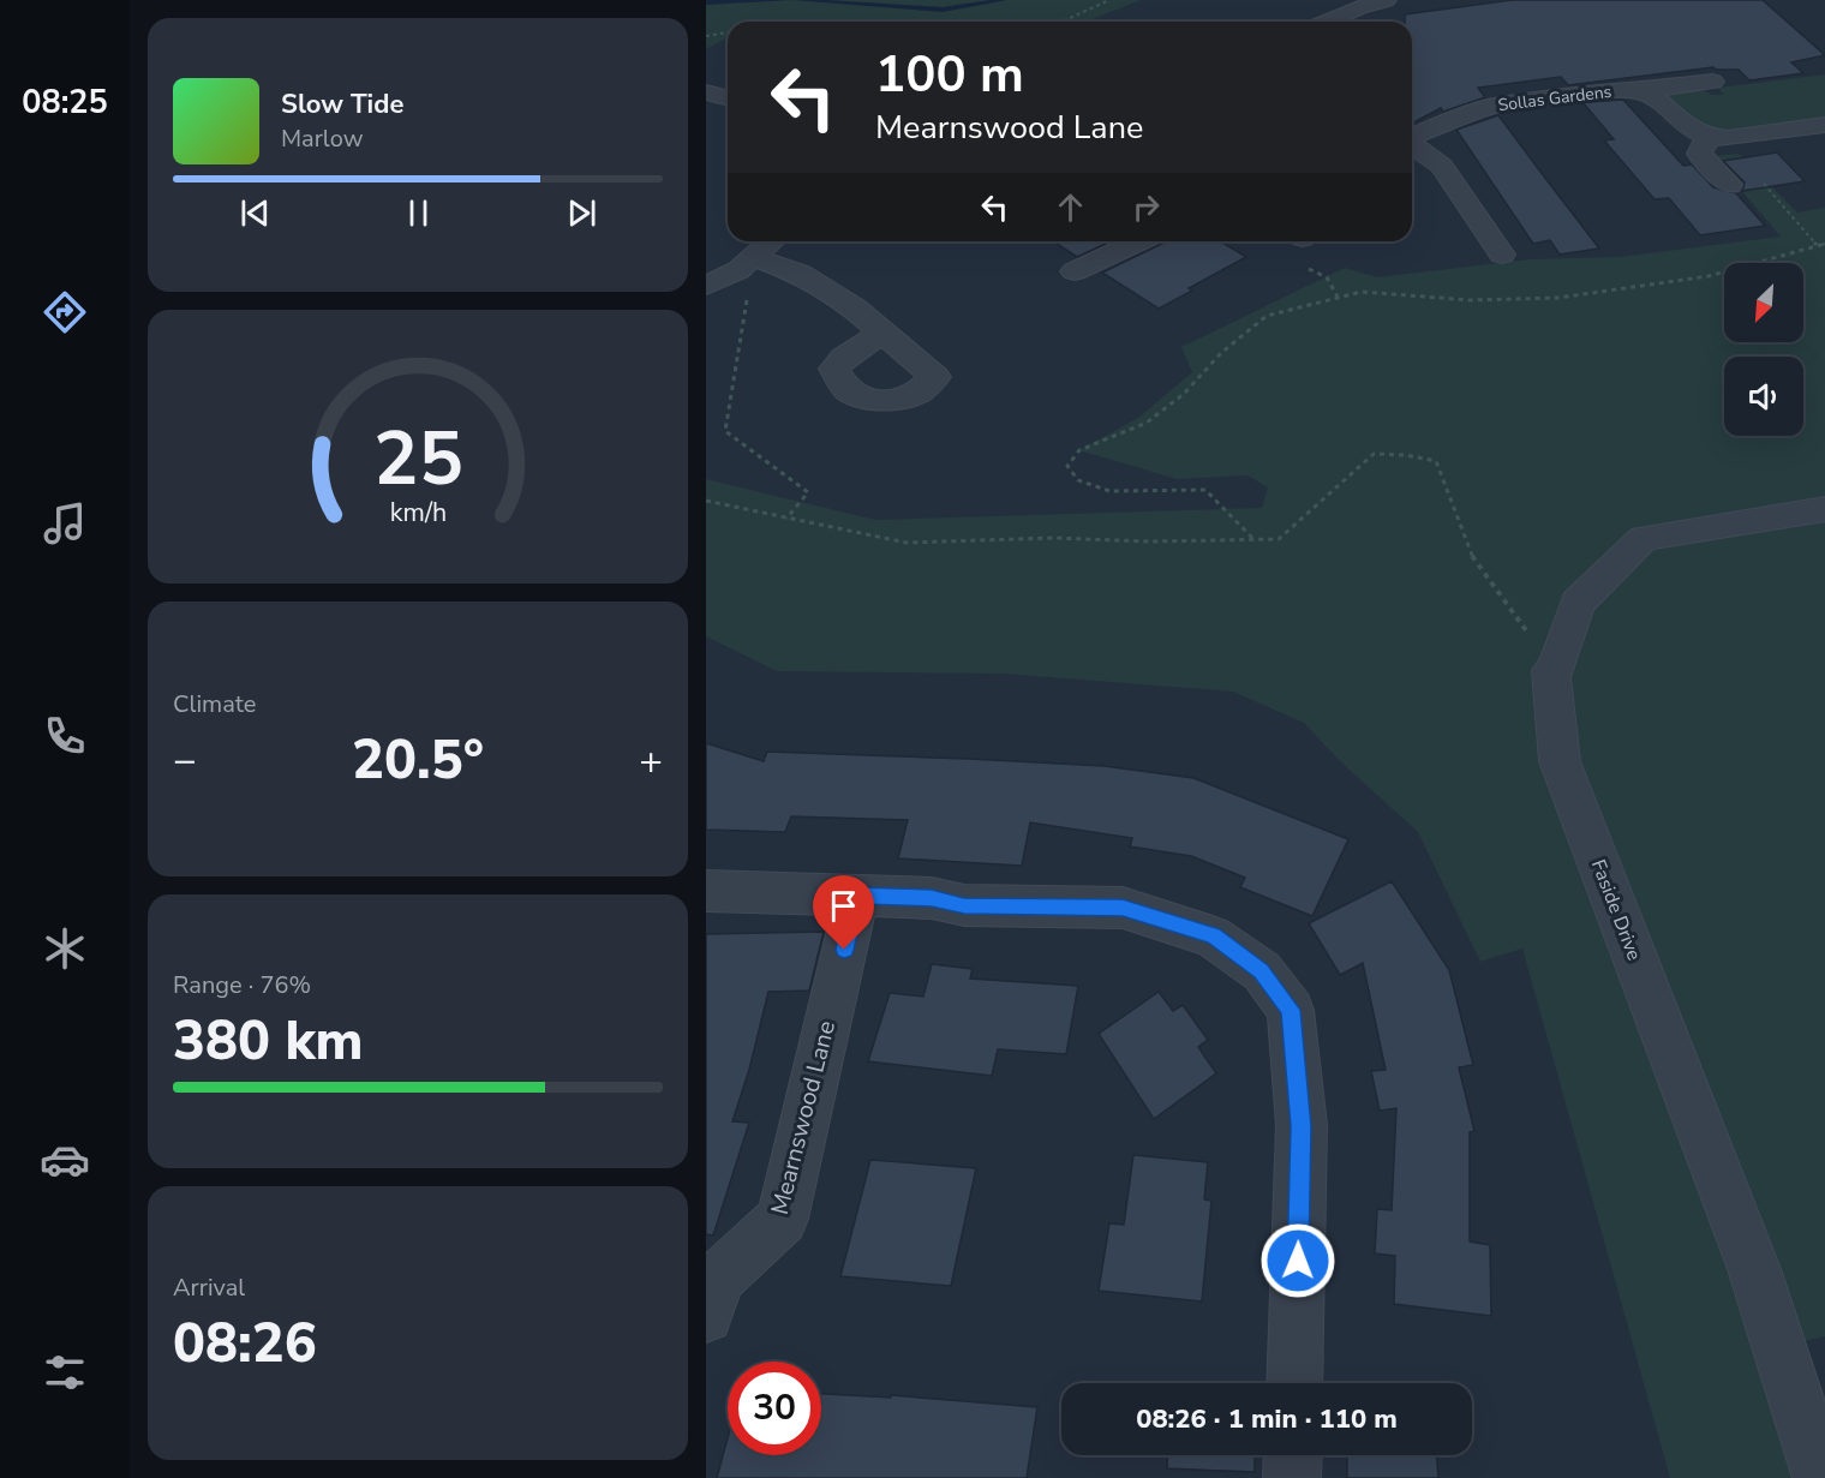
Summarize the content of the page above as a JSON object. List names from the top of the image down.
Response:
{
  "streets": {
    "street": ["Sollas Gardens", "Faside Drive", "Mearnswood Lane"]
  },
  "north": "bottom left",
  "page": {
    "tabs": "08:25",
    "turn": ["100 m", "Mearnswood Lane"],
    "song": ["Slow Tide", "Marlow"],
    "tile": [
      "Climate",
      ["Range · 76%", "380 km"],
      ["Arrival", "08:26"]
    ],
    "heat": ["−", "20.5°", "+"],
    "limit": "30",
    "trip": "08:26 · 1 min · 110 m",
    "gauge": ["25", "km/h"]
  }
}
